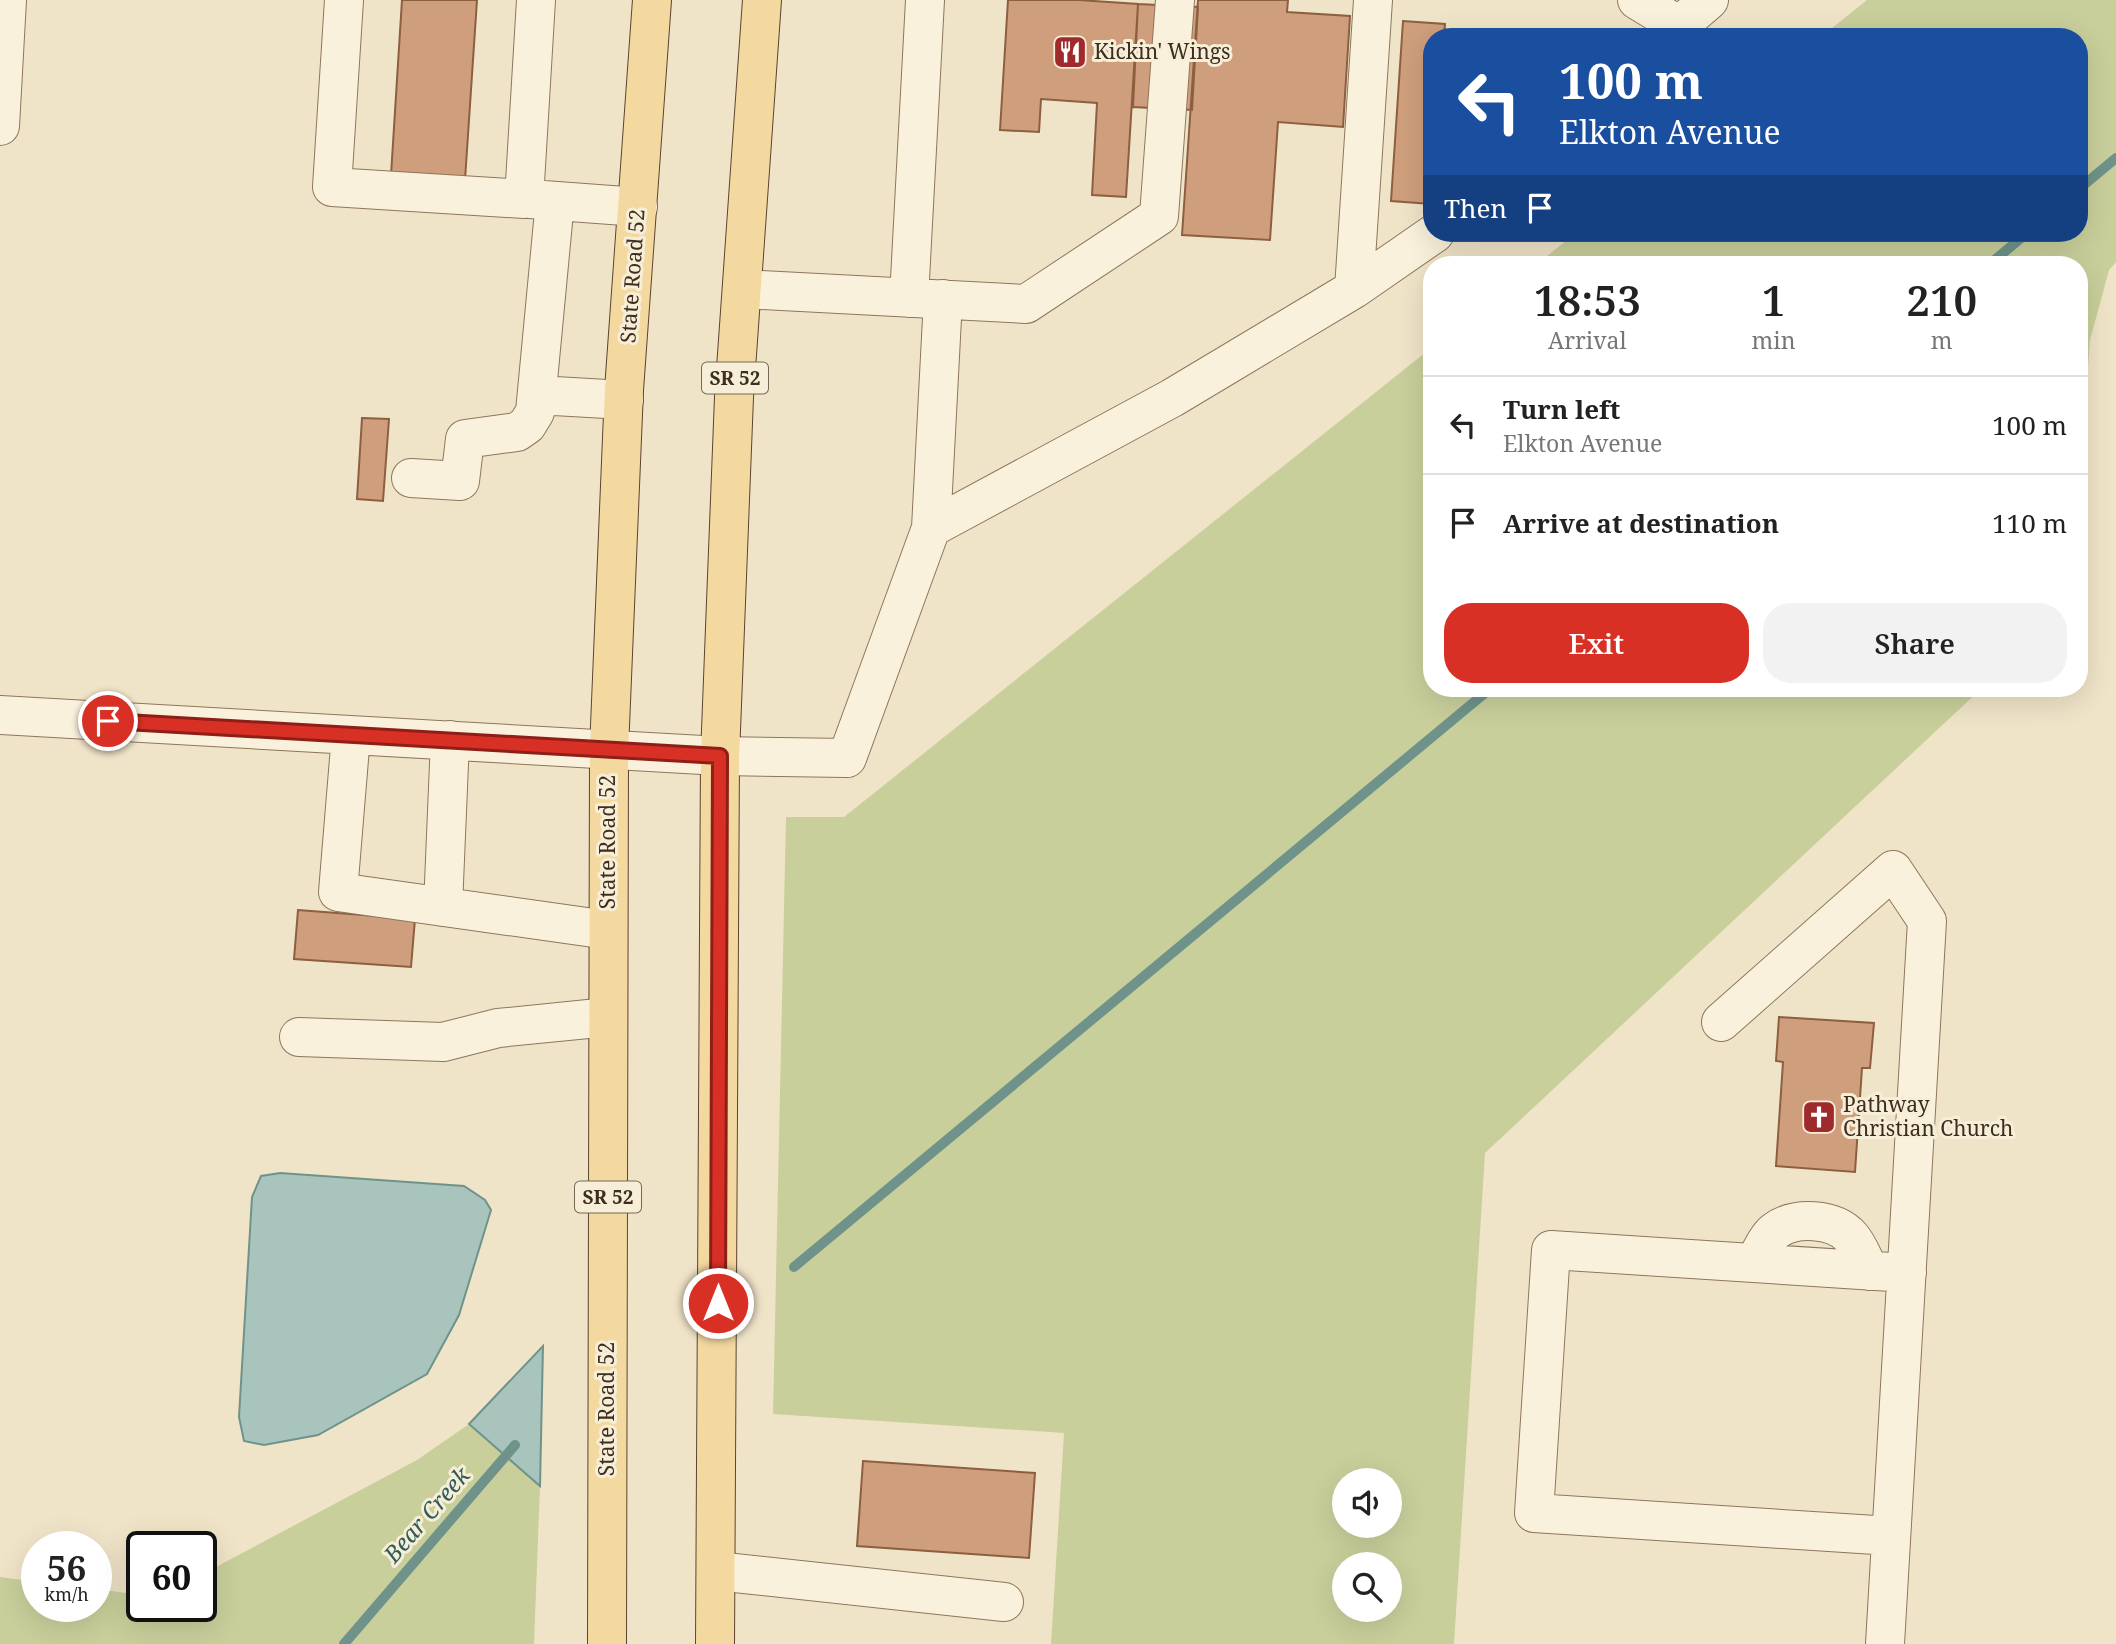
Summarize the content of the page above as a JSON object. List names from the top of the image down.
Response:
{
  "streets": {
    "main road": ["State Road 52", "SR 52"]
  },
  "water": ["Bear Creek"],
  "places": {
    "restaurant": ["Kickin' Wings"],
    "church": ["Pathway Christian Church"]
  },
  "page": {
    "turn": ["100 m", "Elkton Avenue"],
    "then": "Then",
    "eta": [
      "18:53",
      "Arrival",
      "1",
      "min",
      "210",
      "m"
    ],
    "list": [
      {
        "name": "Turn left",
        "note": "Elkton Avenue",
        "value": "100 m"
      },
      {
        "name": "Arrive at destination",
        "value": "110 m"
      }
    ],
    "buttons": ["Exit", "Share"],
    "speed": "56 km/h",
    "limit": "60"
  }
}
